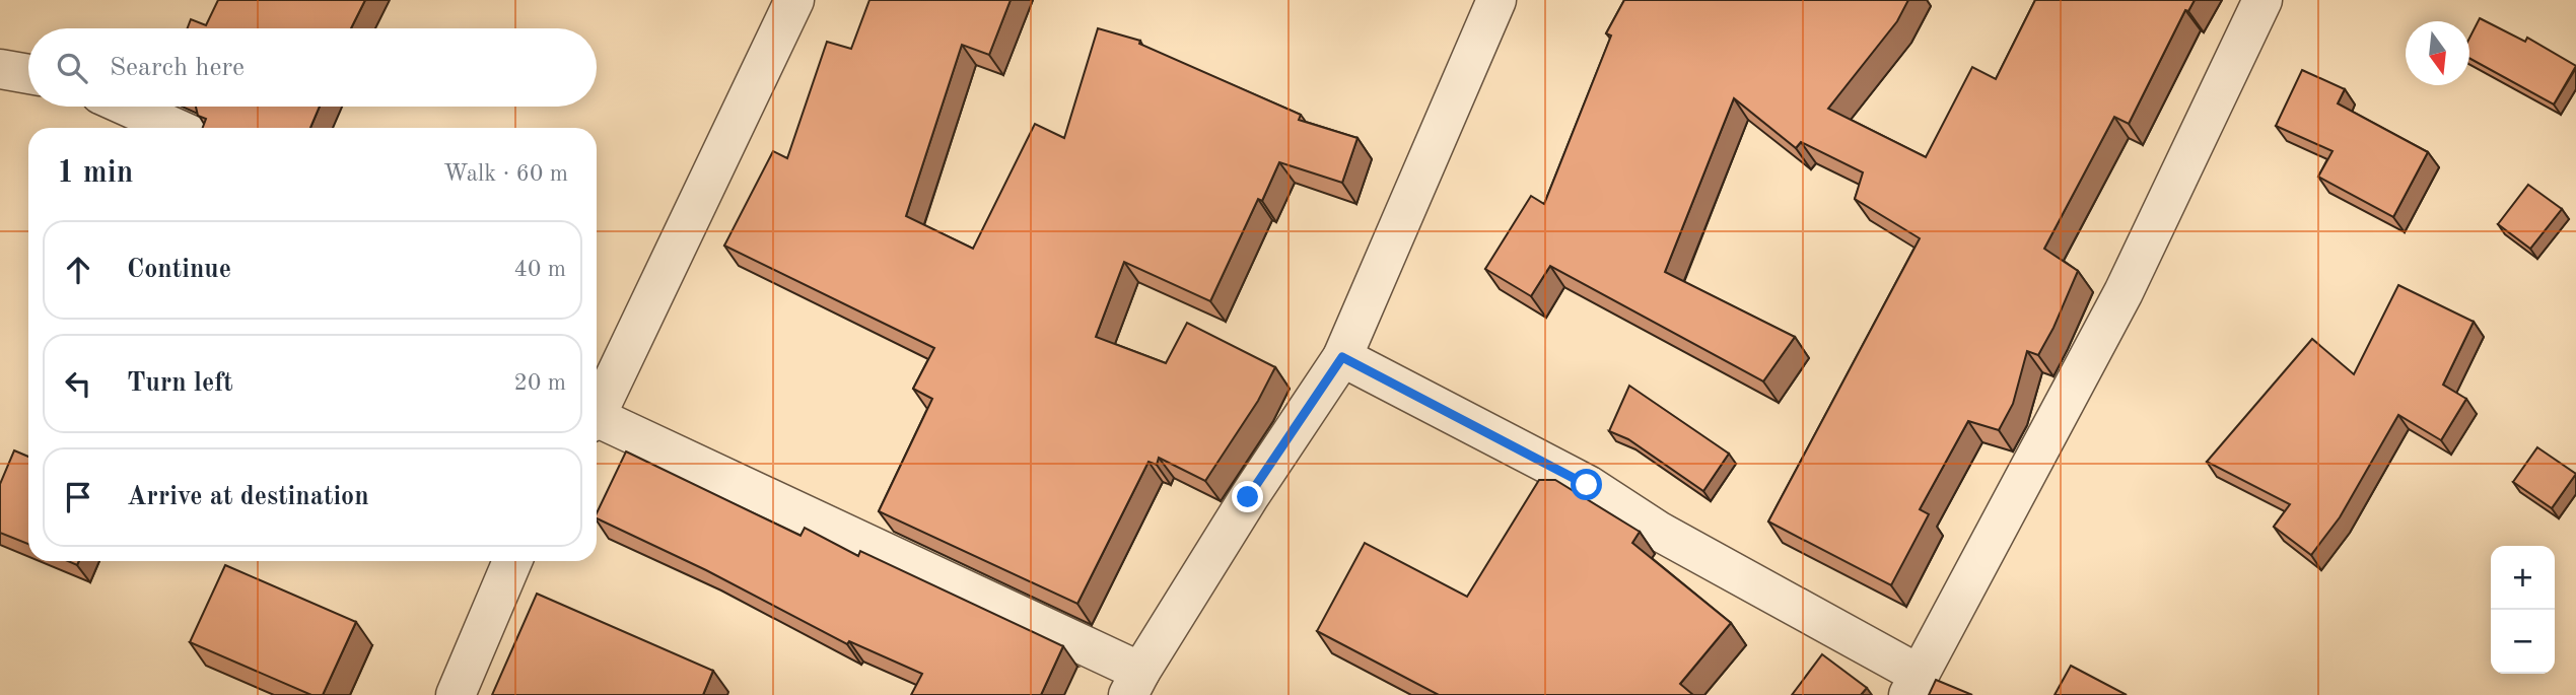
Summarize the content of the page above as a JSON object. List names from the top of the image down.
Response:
{
  "north": "bottom",
  "page": {
    "search": "Search here",
    "heading": ["1 min", "Walk · 60 m"],
    "list": [
      ["Continue", "40 m"],
      ["Turn left", "20 m"],
      "Arrive at destination"
    ],
    "map_buttons": ["+", "−"]
  }
}
